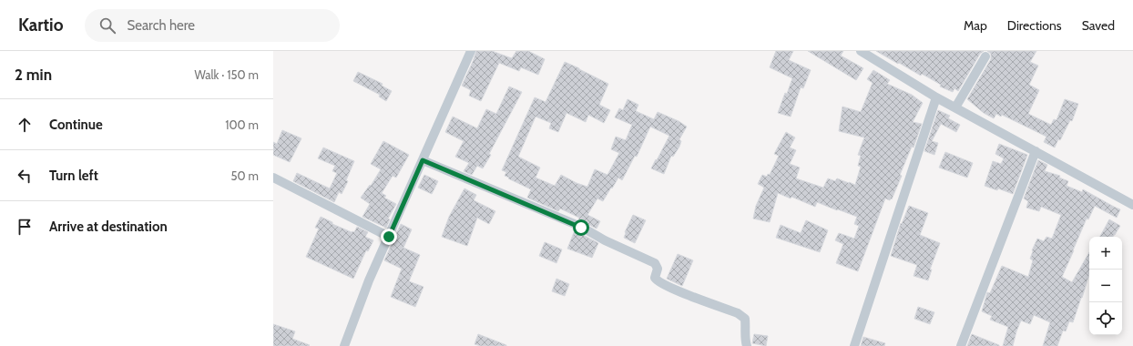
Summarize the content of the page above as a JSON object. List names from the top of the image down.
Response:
{
  "page": {
    "header": "Kartio",
    "search": "Search here",
    "nav": ["Map", "Directions", "Saved"],
    "heading": ["2 min", "Walk · 150 m"],
    "list": [
      ["Continue", "100 m"],
      ["Turn left", "50 m"],
      "Arrive at destination"
    ],
    "map_buttons": ["+", "−"]
  }
}
